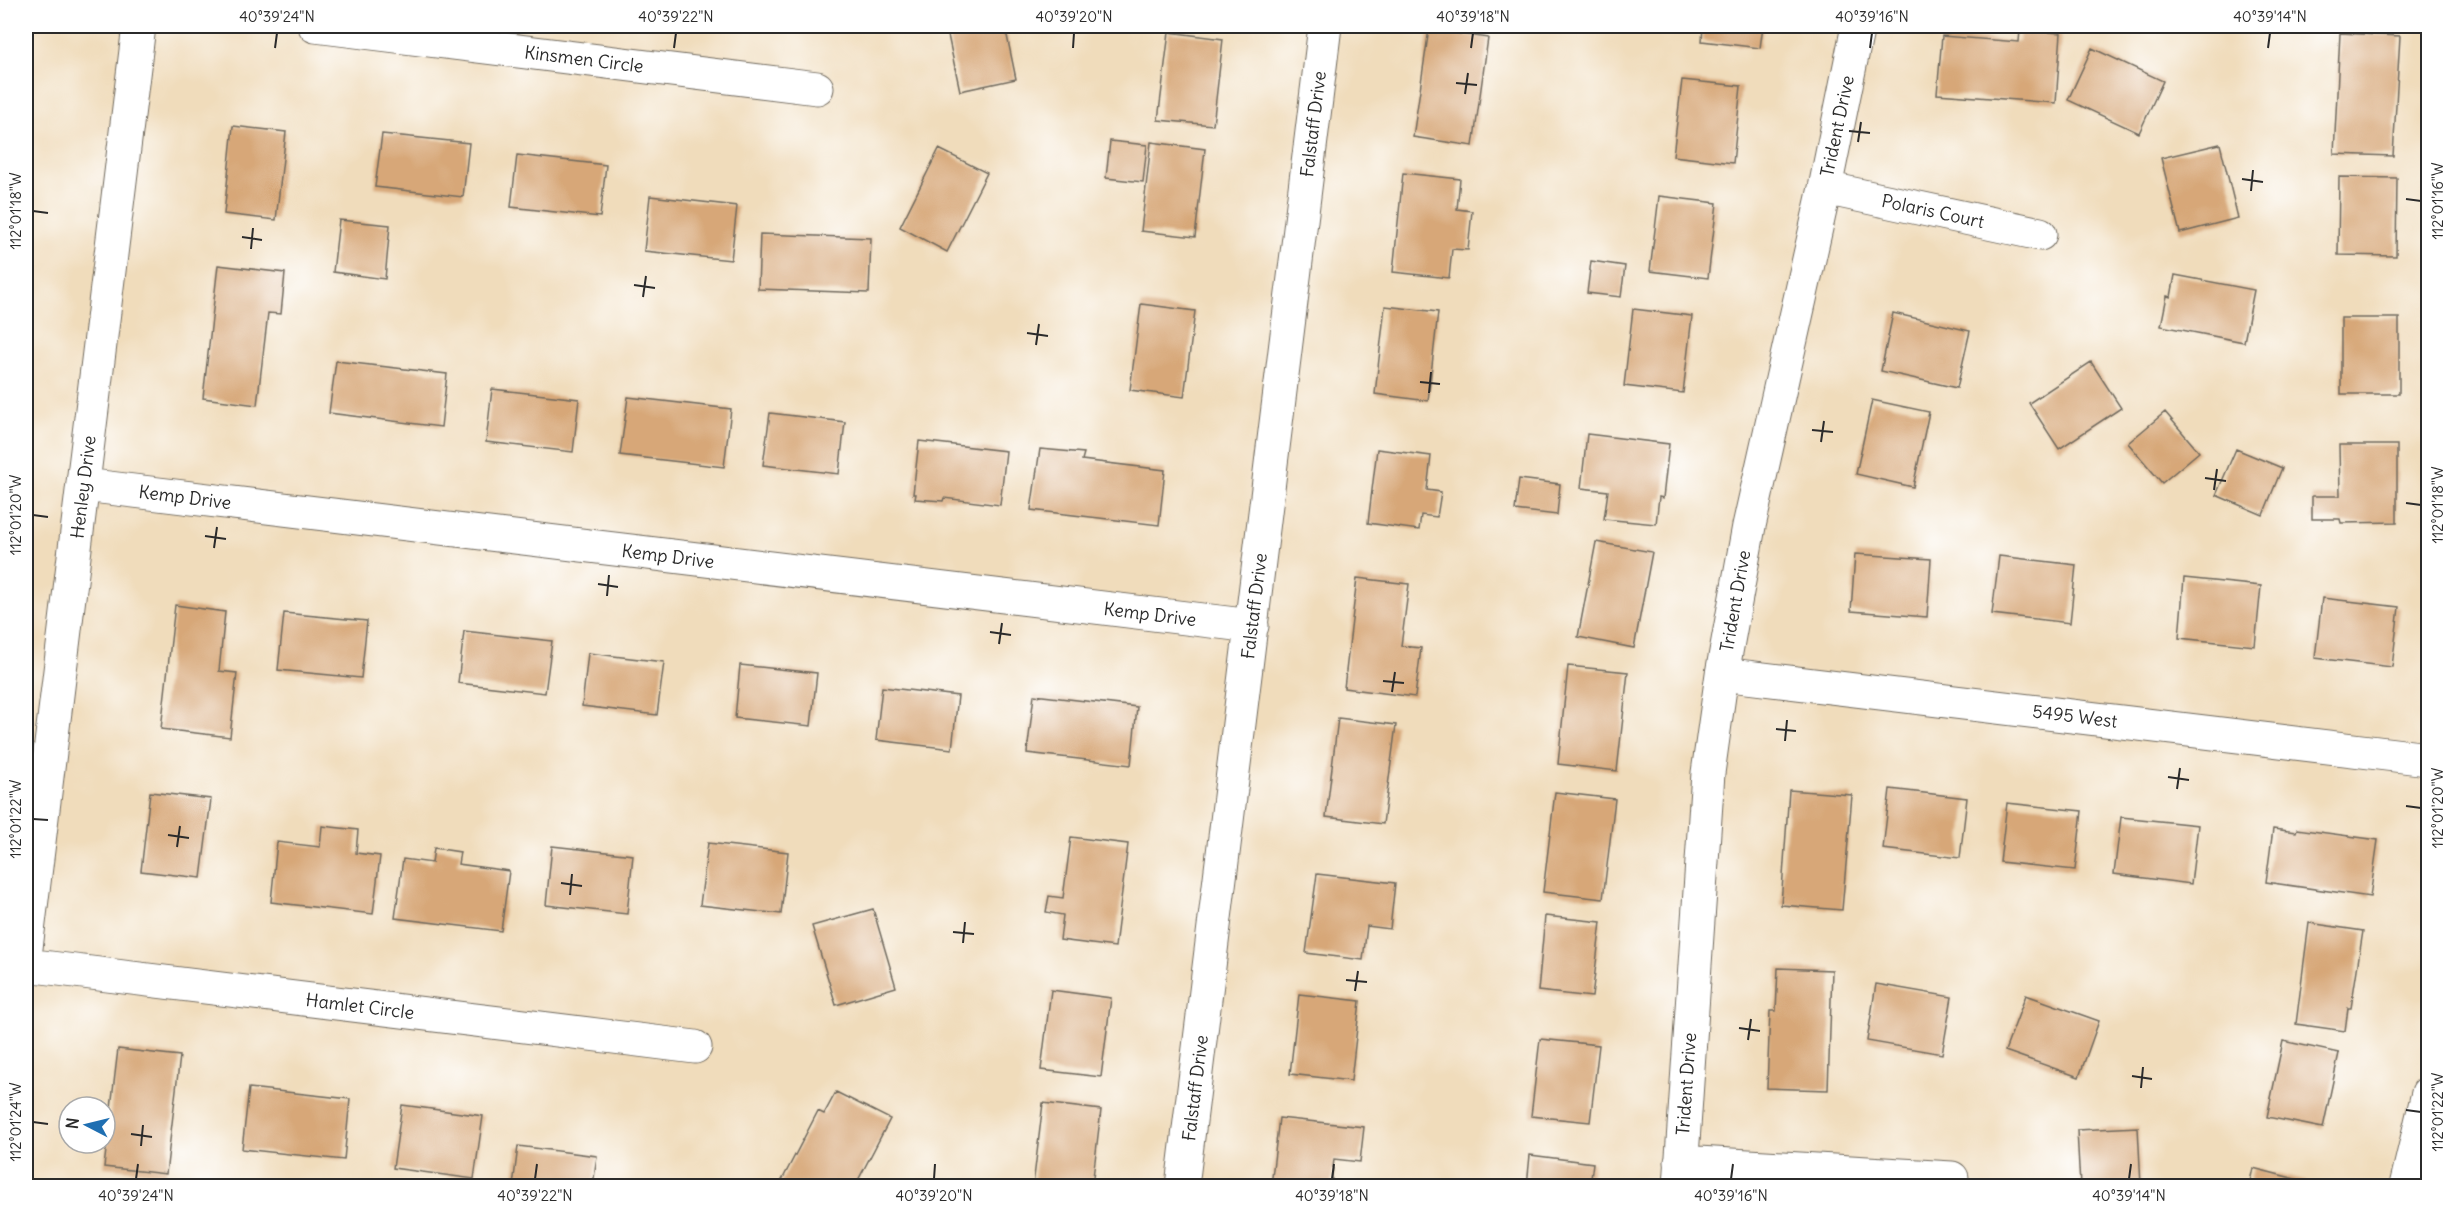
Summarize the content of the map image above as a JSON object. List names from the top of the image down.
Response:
{
  "streets": {
    "street": [
      "Kinsmen Circle",
      "Falstaff Drive",
      "Trident Drive",
      "Polaris Court",
      "Henley Drive",
      "Kemp Drive",
      "5495 West",
      "Hamlet Circle"
    ]
  },
  "crossings": [
    ["Falstaff Drive", "Kemp Drive"],
    ["Trident Drive", "Polaris Court"],
    ["Trident Drive", "5495 West"],
    ["Henley Drive", "Kemp Drive"]
  ],
  "north": "left",
  "coordinates": [
    "40°39'24\"N",
    "40°39'22\"N",
    "40°39'20\"N",
    "40°39'18\"N",
    "40°39'16\"N",
    "40°39'14\"N",
    "112°01'16\"W",
    "112°01'18\"W",
    "112°01'20\"W",
    "112°01'22\"W",
    "112°01'24\"W"
  ]
}
